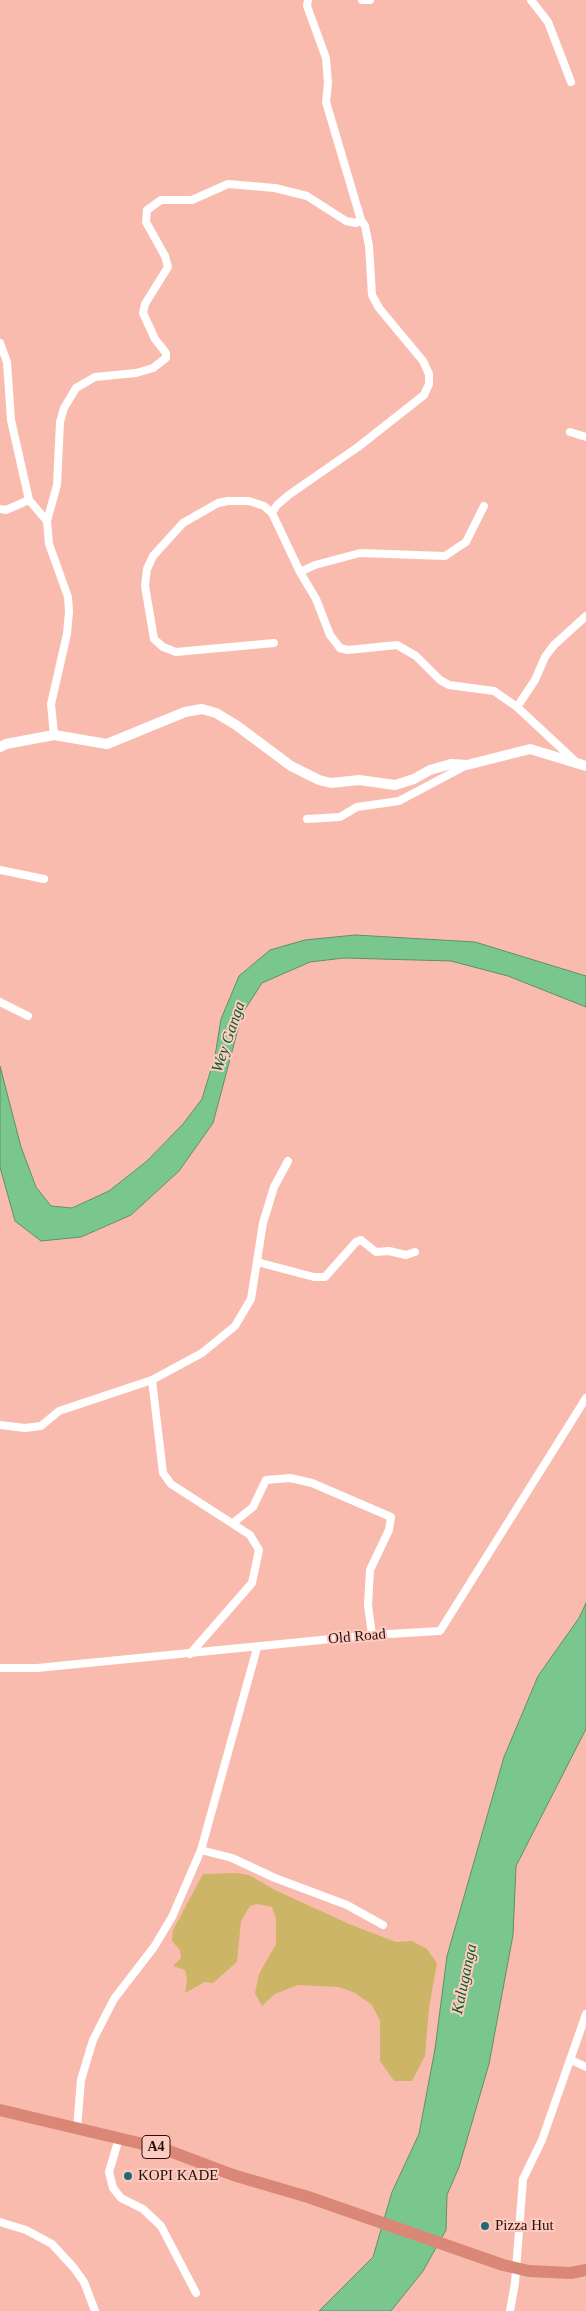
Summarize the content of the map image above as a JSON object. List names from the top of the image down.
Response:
{
  "streets": {
    "highway": ["A4"],
    "street": ["Old Road"]
  },
  "water": ["Wey Ganga", "Kaluganga"],
  "places": ["KOPI KADE", "Pizza Hut"]
}
